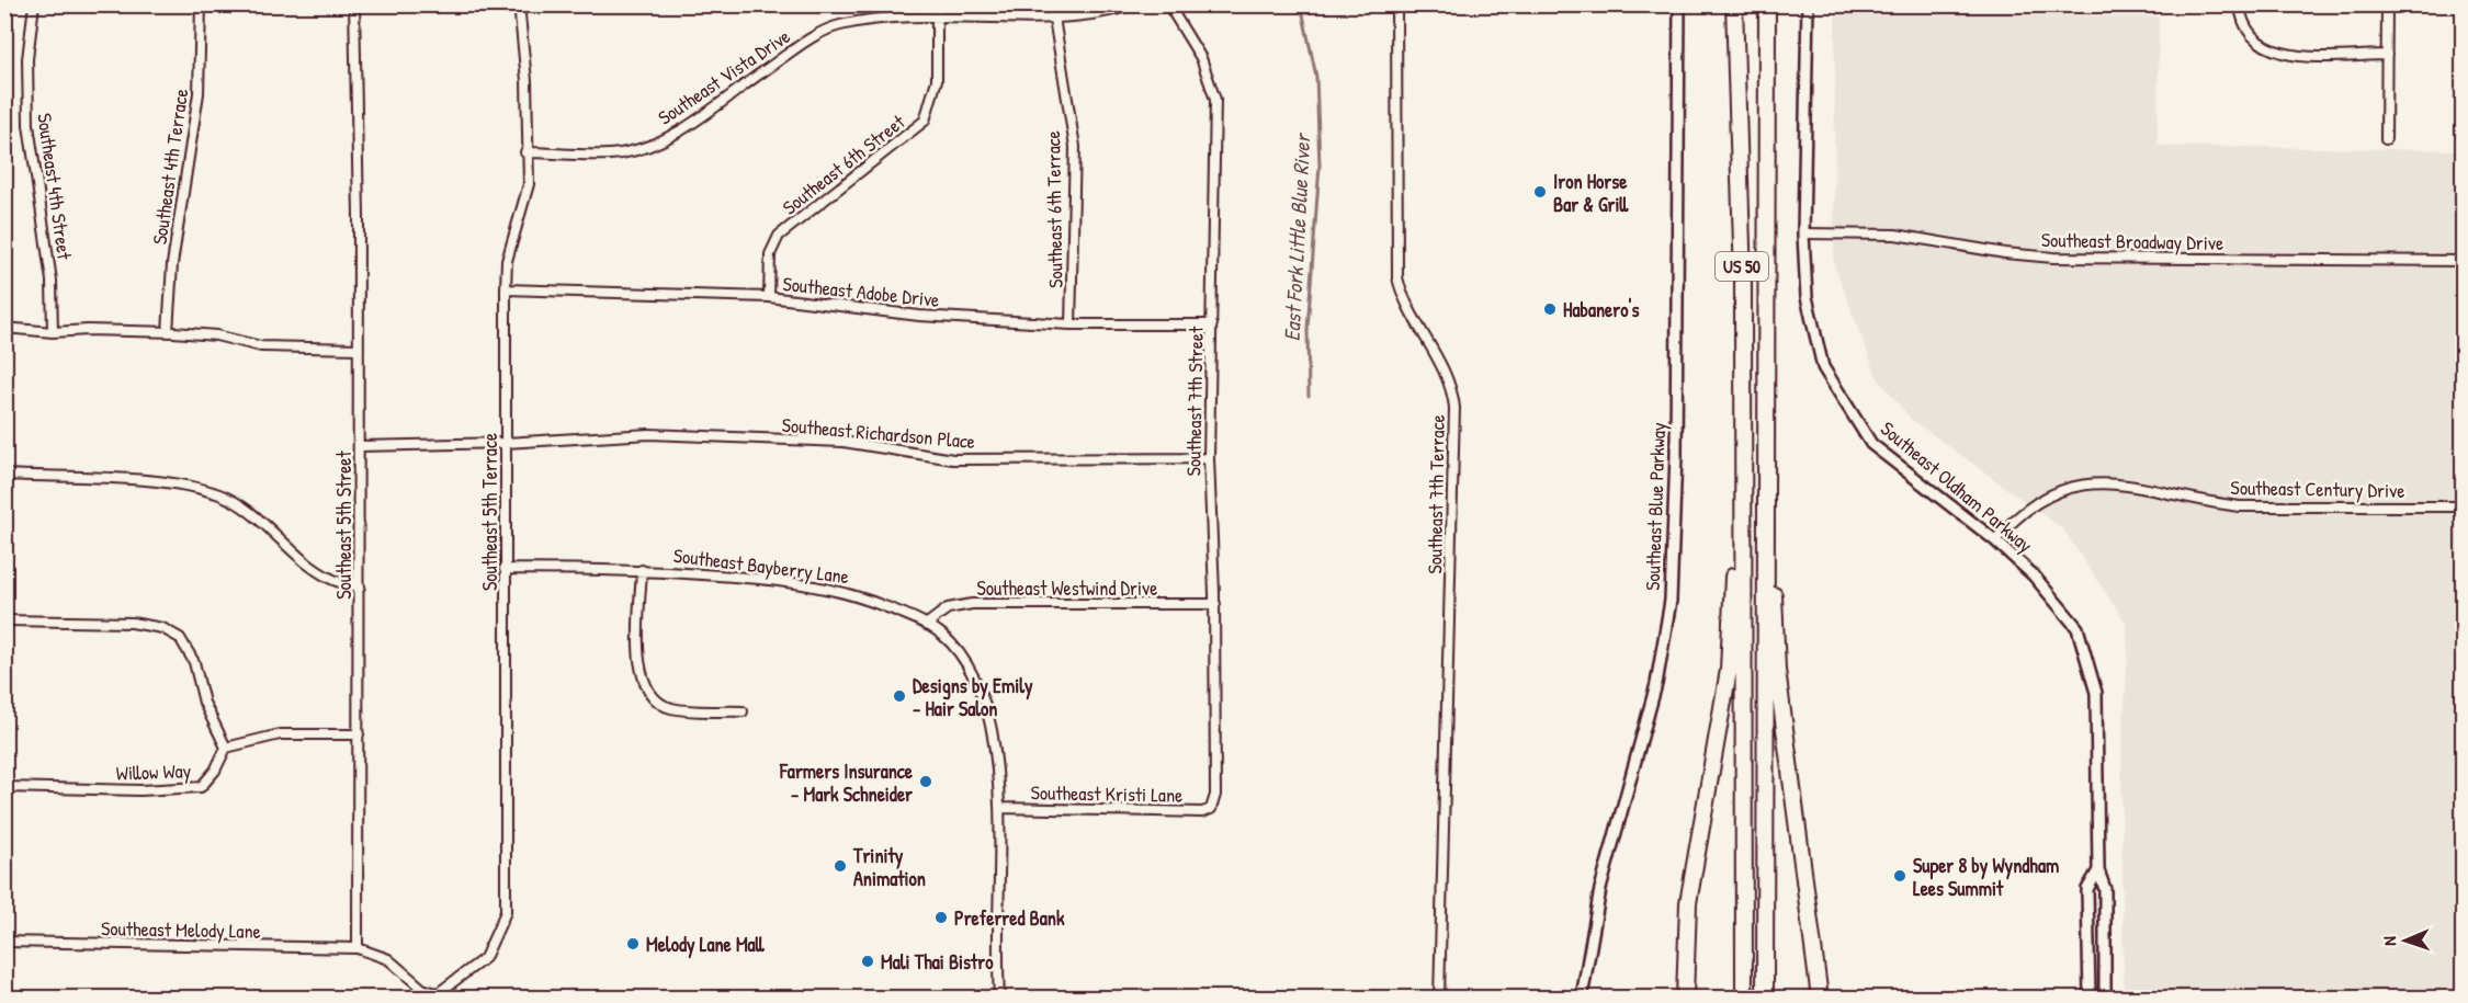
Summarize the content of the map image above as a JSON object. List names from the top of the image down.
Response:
{
  "streets": {
    "highway": ["US 50"],
    "street": [
      "Southeast Vista Drive",
      "Southeast 6th Street",
      "Southeast 4th Terrace",
      "Southeast 4th Street",
      "Southeast 6th Terrace",
      "Southeast Broadway Drive",
      "Southeast Adobe Drive",
      "Southeast 7th Street",
      "Southeast Richardson Place",
      "Southeast Oldham Parkway",
      "Southeast Century Drive",
      "Southeast 7th Terrace",
      "Southeast Blue Parkway",
      "Southeast 5th Terrace",
      "Southeast 5th Street",
      "Southeast Bayberry Lane",
      "Southeast Westwind Drive",
      "Willow Way",
      "Southeast Kristi Lane",
      "Southeast Melody Lane"
    ]
  },
  "crossings": [
    ["Southeast Vista Drive", "Southeast 6th Street"],
    ["Southeast Vista Drive", "Southeast 6th Terrace"],
    ["Southeast Vista Drive", "Southeast 5th Terrace"],
    ["Southeast 6th Street", "Southeast Adobe Drive"],
    ["Southeast 6th Terrace", "Southeast Adobe Drive"],
    ["Southeast Broadway Drive", "Southeast Oldham Parkway"],
    ["Southeast Adobe Drive", "Southeast 7th Street"],
    ["Southeast Adobe Drive", "Southeast 5th Terrace"],
    ["Southeast 7th Street", "Southeast Richardson Place"],
    ["Southeast 7th Street", "Southeast Westwind Drive"],
    ["Southeast 7th Street", "Southeast Kristi Lane"],
    ["Southeast Richardson Place", "Southeast 5th Terrace"],
    ["Southeast Richardson Place", "Southeast 5th Street"],
    ["Southeast Oldham Parkway", "Southeast Century Drive"],
    ["Southeast 5th Terrace", "Southeast Bayberry Lane"],
    ["Southeast 5th Street", "Southeast Melody Lane"],
    ["Southeast Bayberry Lane", "Southeast Westwind Drive"],
    ["Southeast Bayberry Lane", "Southeast Kristi Lane"]
  ],
  "water": ["East Fork Little Blue River"],
  "places": [
    "Iron Horse Bar & Grill",
    "Habanero's",
    "Designs by Emily - Hair Salon",
    "Farmers Insurance - Mark Schneider",
    "Trinity Animation",
    "Super 8 by Wyndham Lees Summit",
    "Preferred Bank",
    "Melody Lane Mall",
    "Mali Thai Bistro"
  ],
  "north": "left"
}
